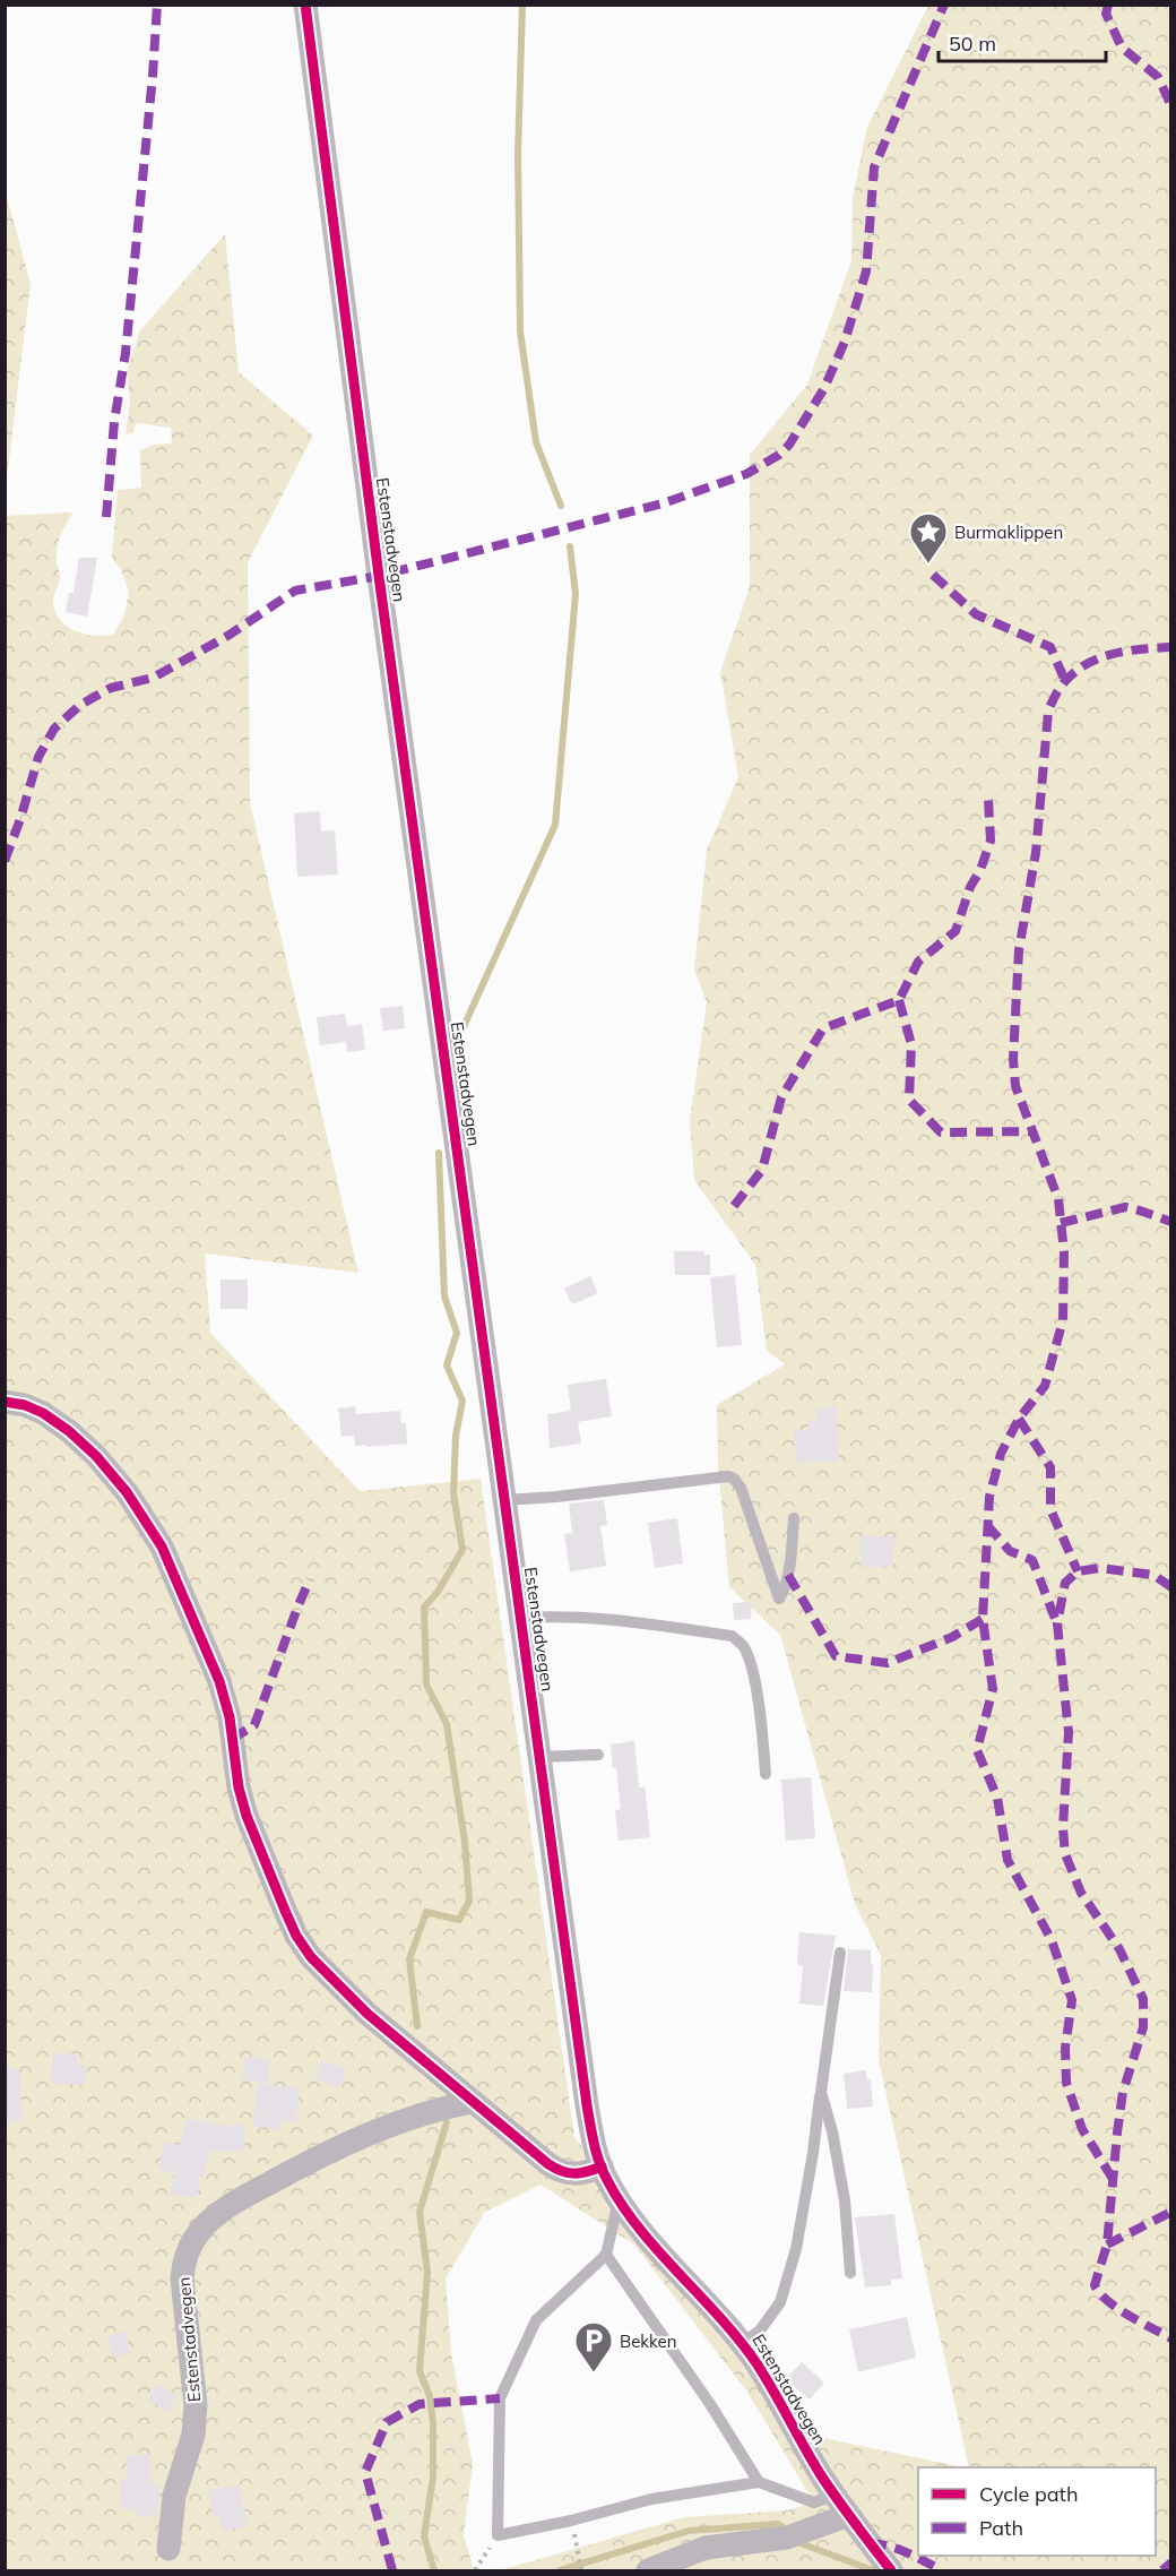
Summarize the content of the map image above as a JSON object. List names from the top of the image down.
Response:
{
  "streets": {
    "street": ["Estenstadvegen"]
  },
  "places": {
    "place": ["Burmaklippen"],
    "parking": ["Bekken"]
  },
  "legend": ["Cycle path", "Path"],
  "scale_bar": "50 m"
}
